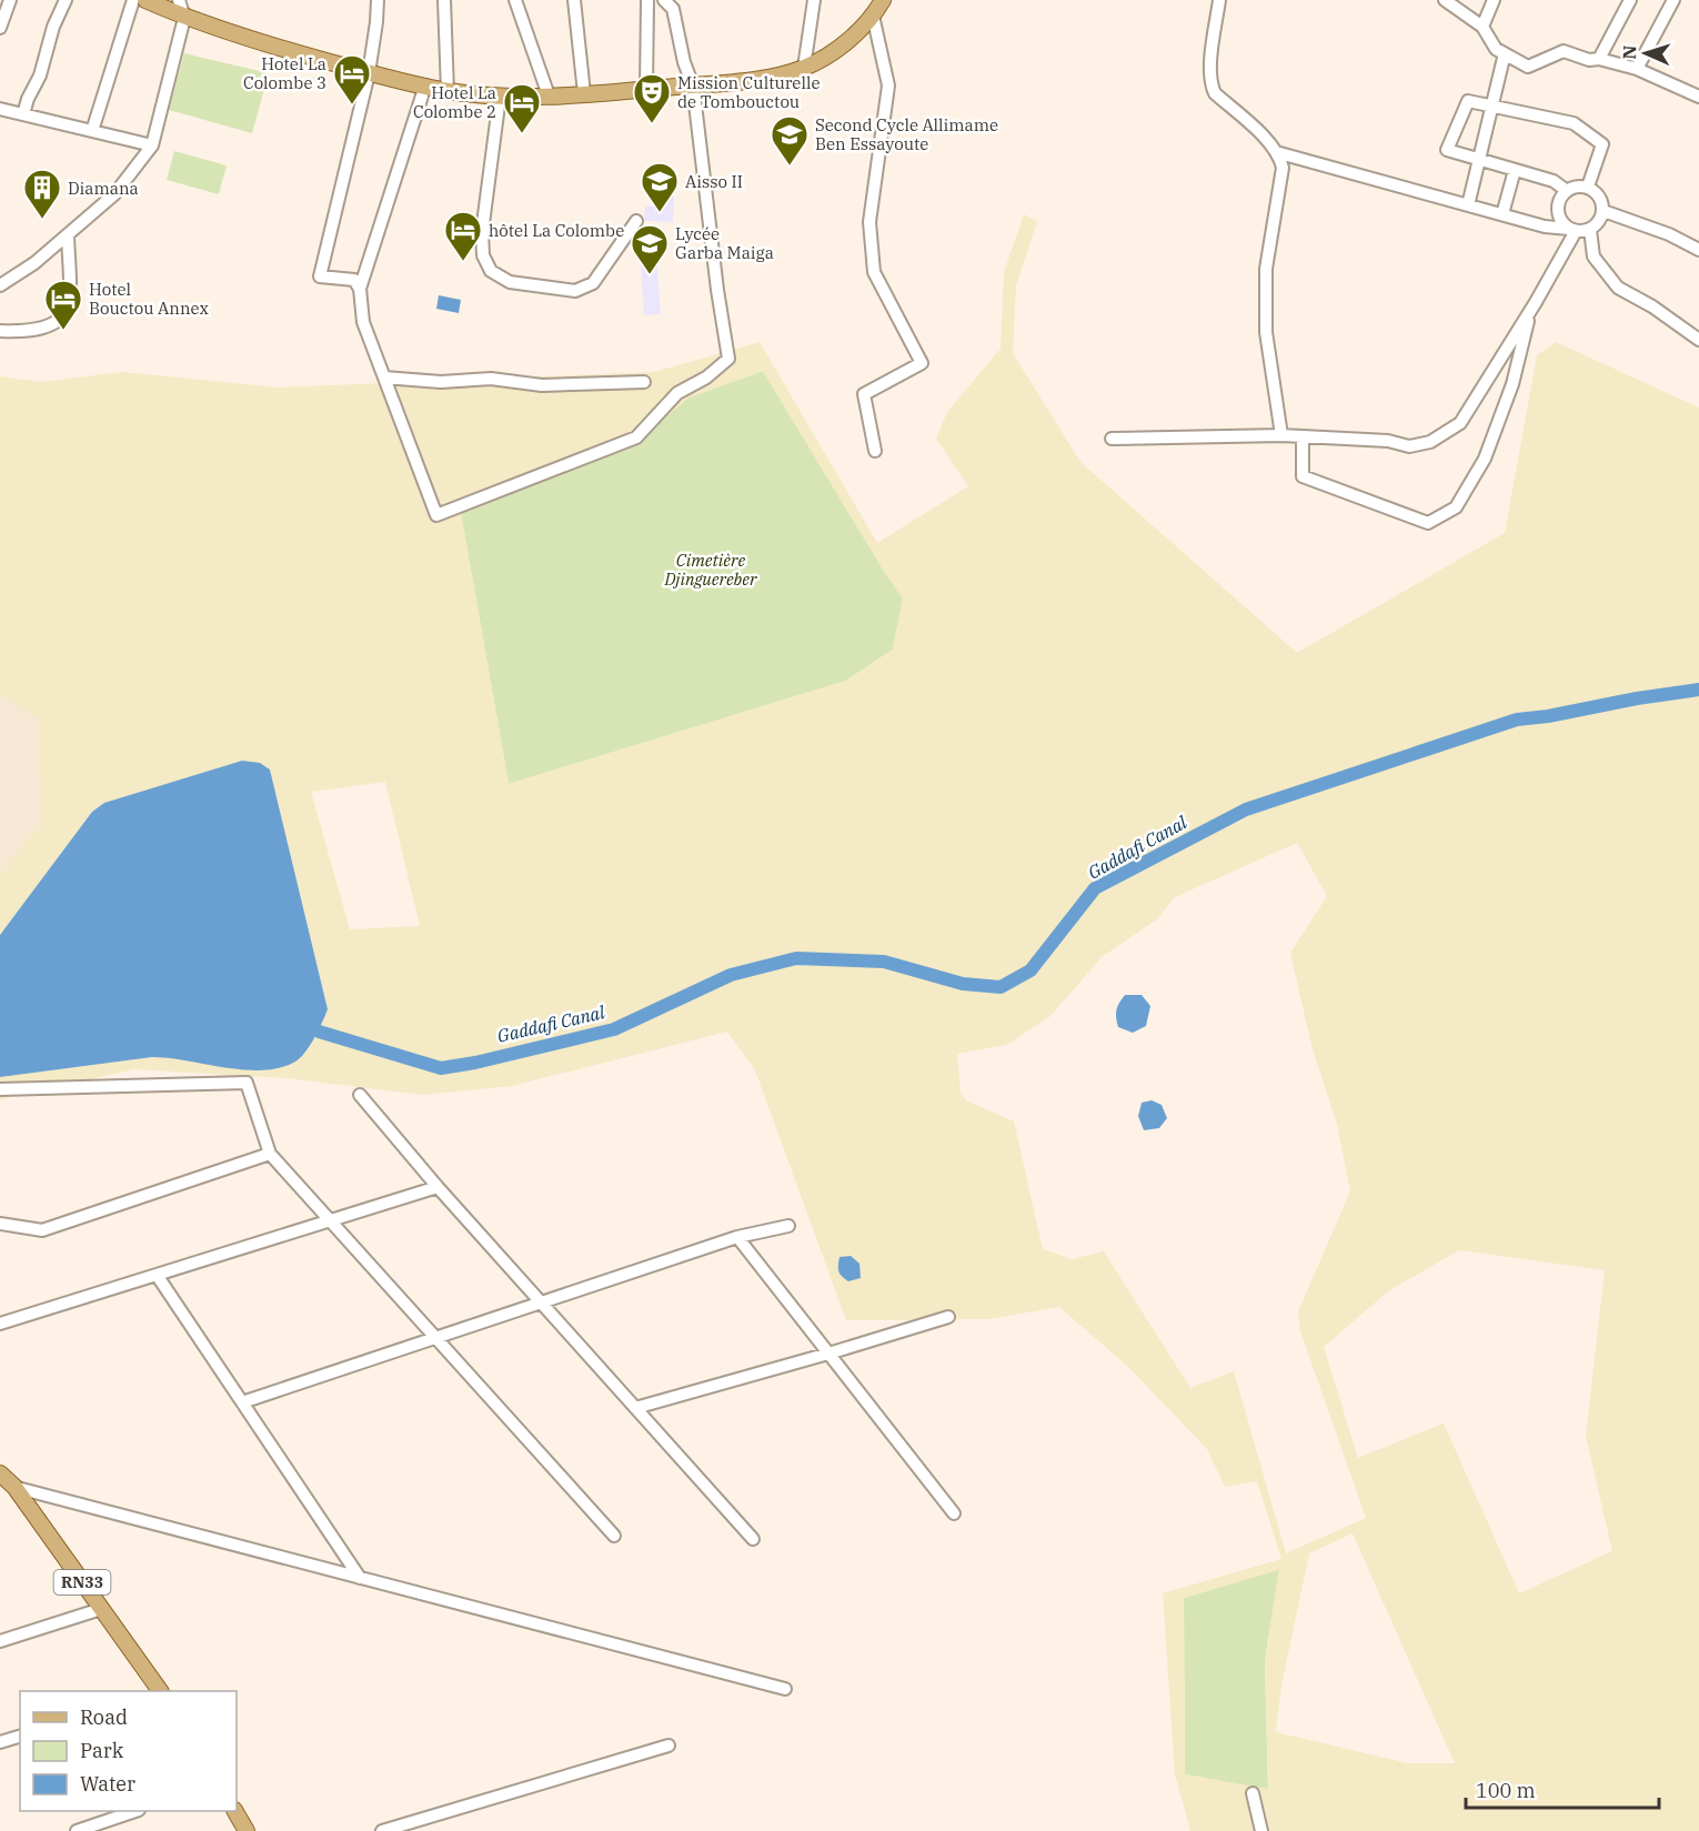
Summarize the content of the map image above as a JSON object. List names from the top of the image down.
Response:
{
  "streets": {
    "main road": ["RN33"]
  },
  "water": ["Gaddafi Canal"],
  "parks": ["Cimetière Djinguereber"],
  "places": {
    "hotel": [
      "Hotel La Colombe 3",
      "Hotel La Colombe 2",
      "hôtel La Colombe",
      "Hotel Bouctou Annex"
    ],
    "theatre": ["Mission Culturelle de Tombouctou"],
    "school or university": ["Second Cycle Allimame Ben Essayoute", "Aisso II", "Lycée Garba Maiga"],
    "building": ["Diamana"]
  },
  "legend": ["Road", "Park", "Water"],
  "scale_bar": "100 m",
  "north": "left"
}
